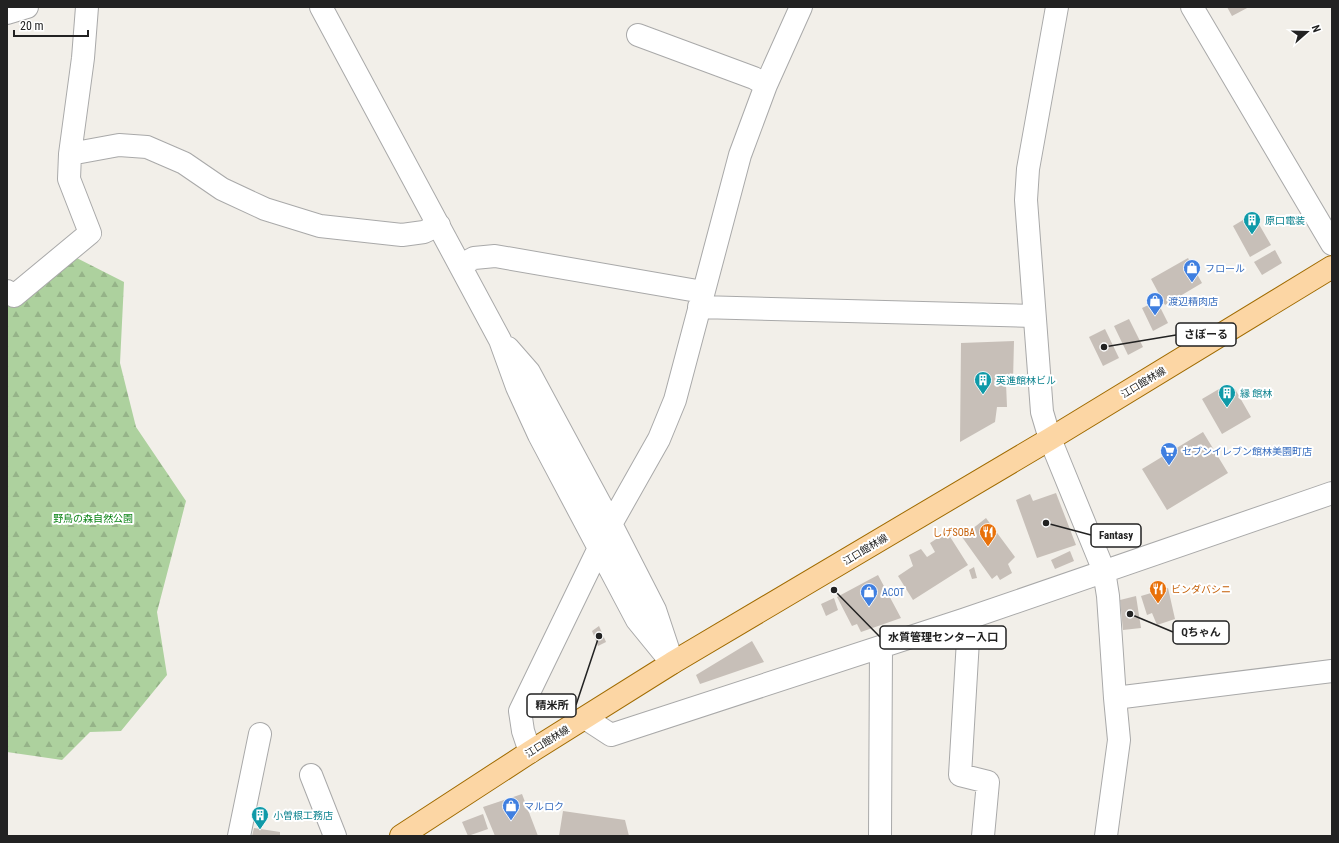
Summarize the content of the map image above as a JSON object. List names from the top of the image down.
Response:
{
  "streets": {
    "main road": ["江口館林線"]
  },
  "parks": ["野鳥の森自然公園"],
  "places": {
    "building": [
      "原口電装",
      "英進館林ビル",
      "縁 館林",
      "小曽根工務店"
    ],
    "shop": [
      "フロール",
      "渡辺精肉店",
      "ACOT",
      "マルロク"
    ],
    "other": [
      "さぼーる",
      "Fantasy",
      "水質管理センター入口",
      "Qちゃん",
      "精米所"
    ],
    "supermarket": ["セブンイレブン館林美園町店"],
    "restaurant": ["しげSOBA", "ビンダバシニ"]
  },
  "scale_bar": "20 m",
  "north": "right"
}
